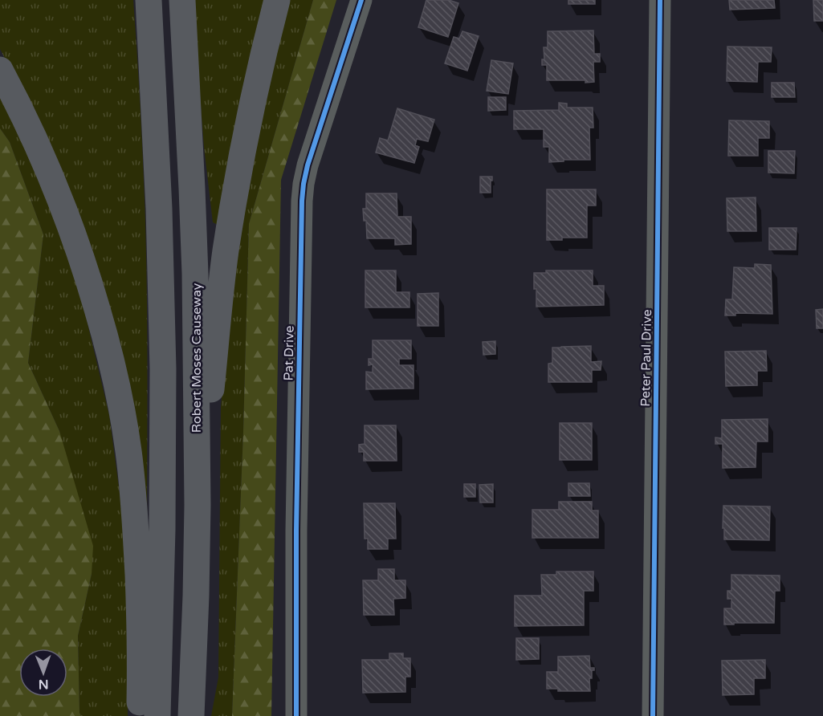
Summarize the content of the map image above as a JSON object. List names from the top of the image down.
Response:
{
  "streets": {
    "highway": ["Robert Moses Causeway"],
    "street": ["Pat Drive", "Peter Paul Drive"]
  },
  "north": "bottom"
}
